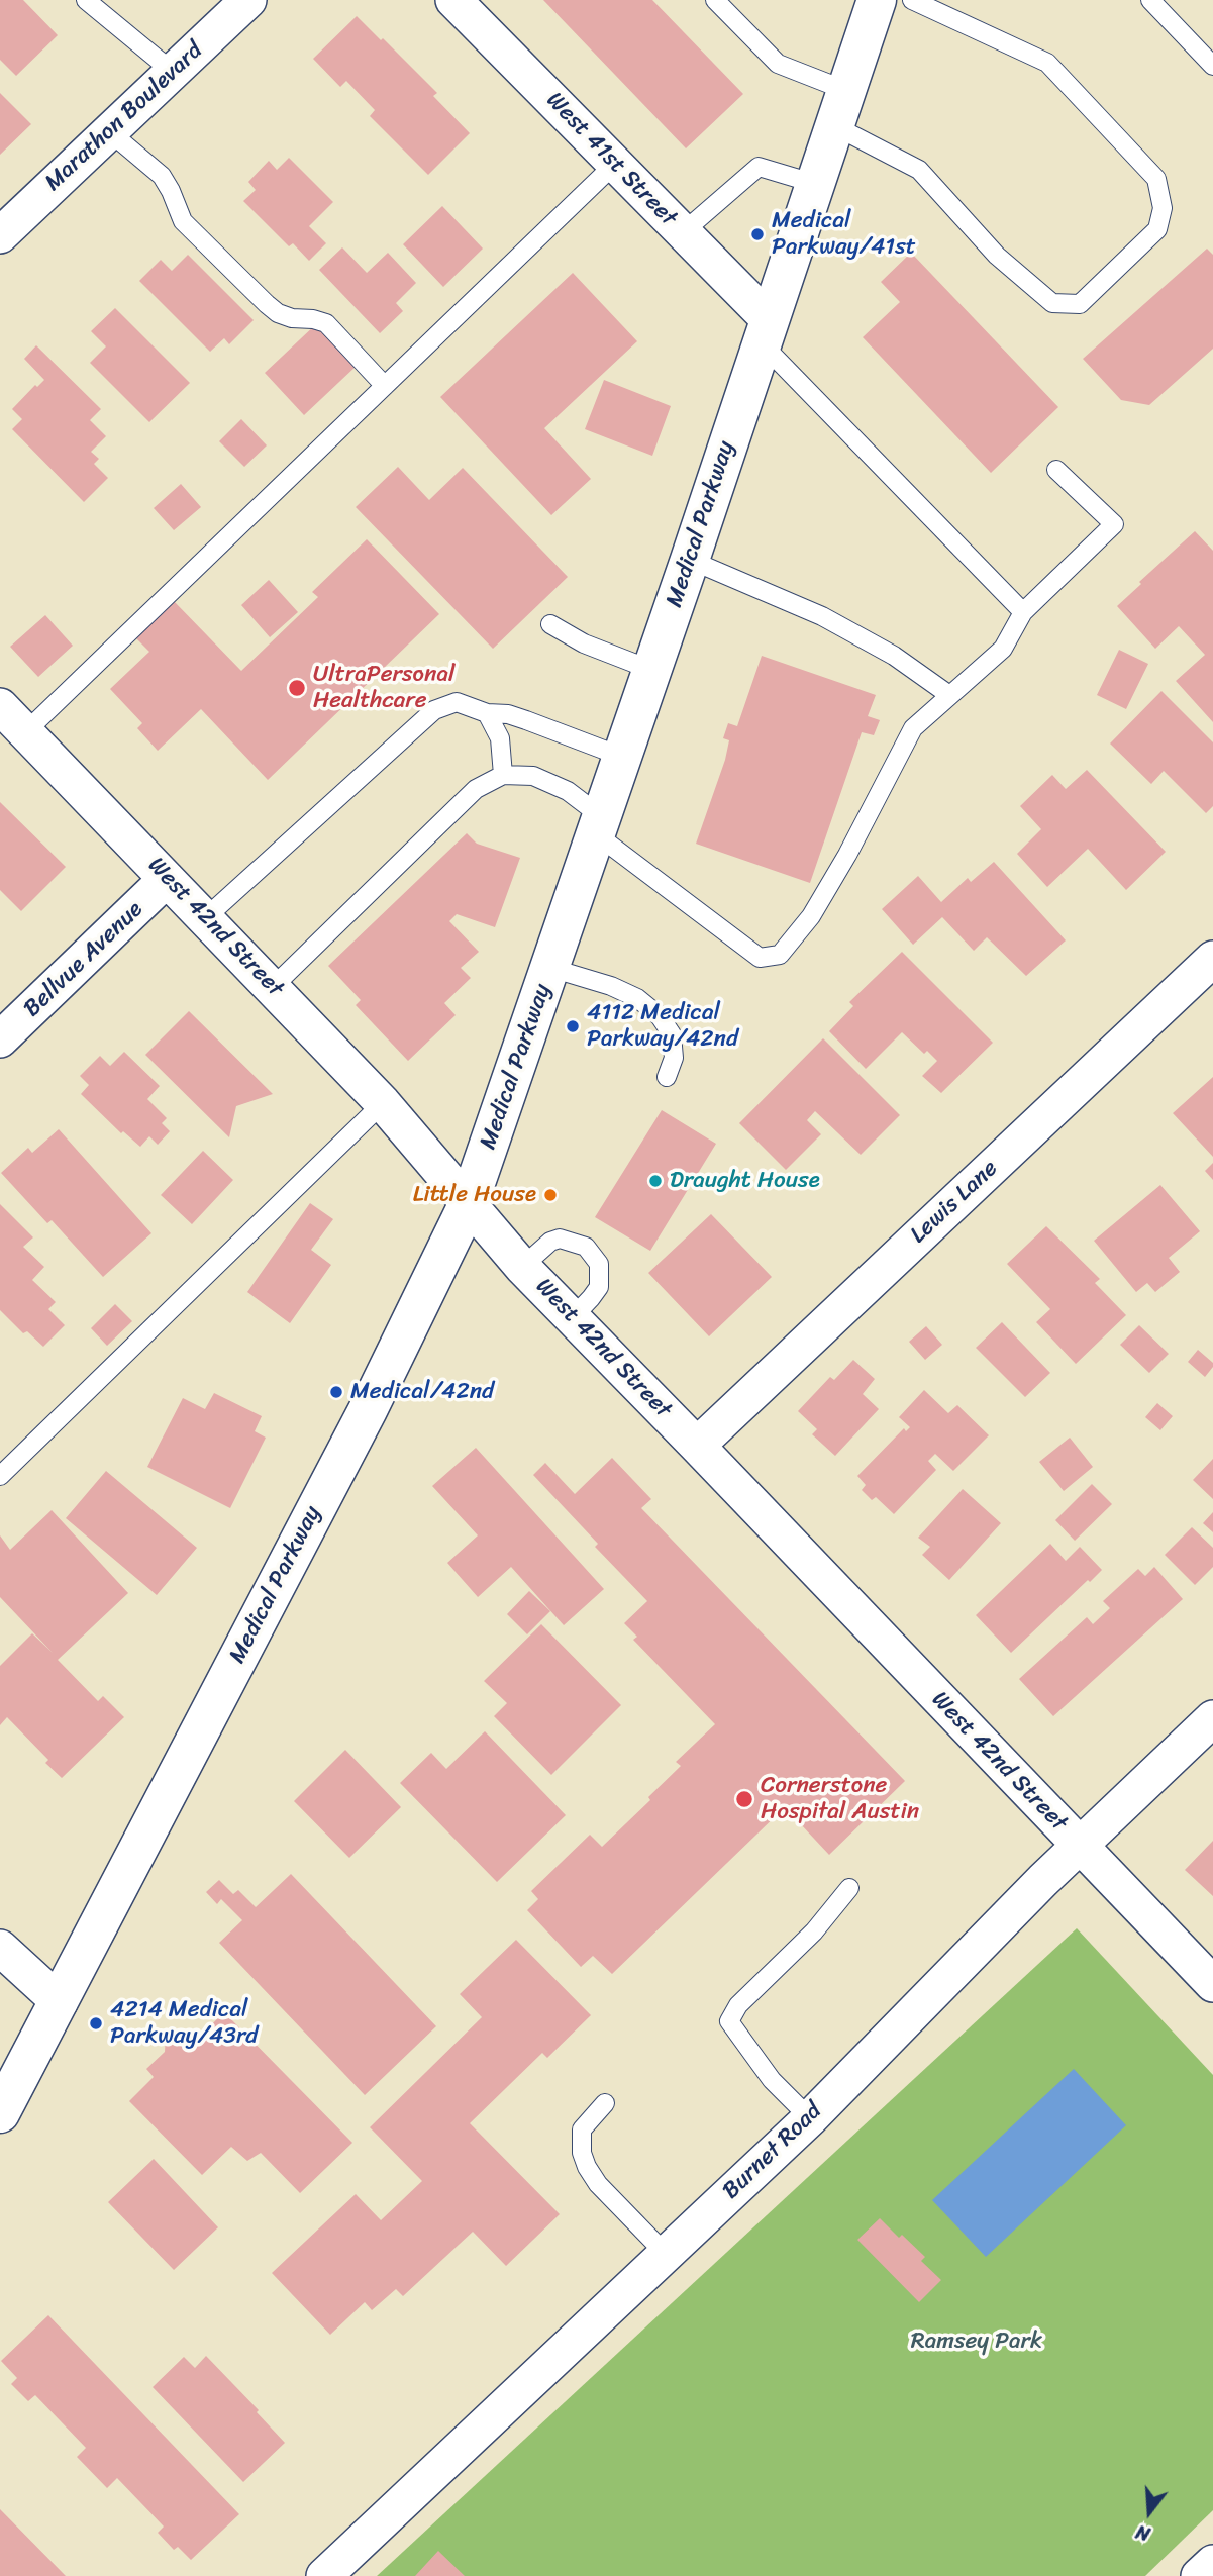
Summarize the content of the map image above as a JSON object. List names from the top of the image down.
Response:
{
  "streets": {
    "street": [
      "Marathon Boulevard",
      "West 41st Street",
      "Medical Parkway",
      "West 42nd Street",
      "Bellvue Avenue",
      "Lewis Lane",
      "Burnet Road"
    ]
  },
  "crossings": [
    ["West 41st Street", "Medical Parkway"],
    ["Medical Parkway", "West 42nd Street"],
    ["West 42nd Street", "Bellvue Avenue"],
    ["West 42nd Street", "Lewis Lane"],
    ["West 42nd Street", "Burnet Road"]
  ],
  "parks": ["Ramsey Park"],
  "places": [
    "Medical Parkway/41st",
    "UltraPersonal Healthcare",
    "4112 Medical Parkway/42nd",
    "Draught House",
    "Little House",
    "Medical/42nd",
    "Cornerstone Hospital Austin",
    "4214 Medical Parkway/43rd"
  ],
  "north": "bottom"
}
